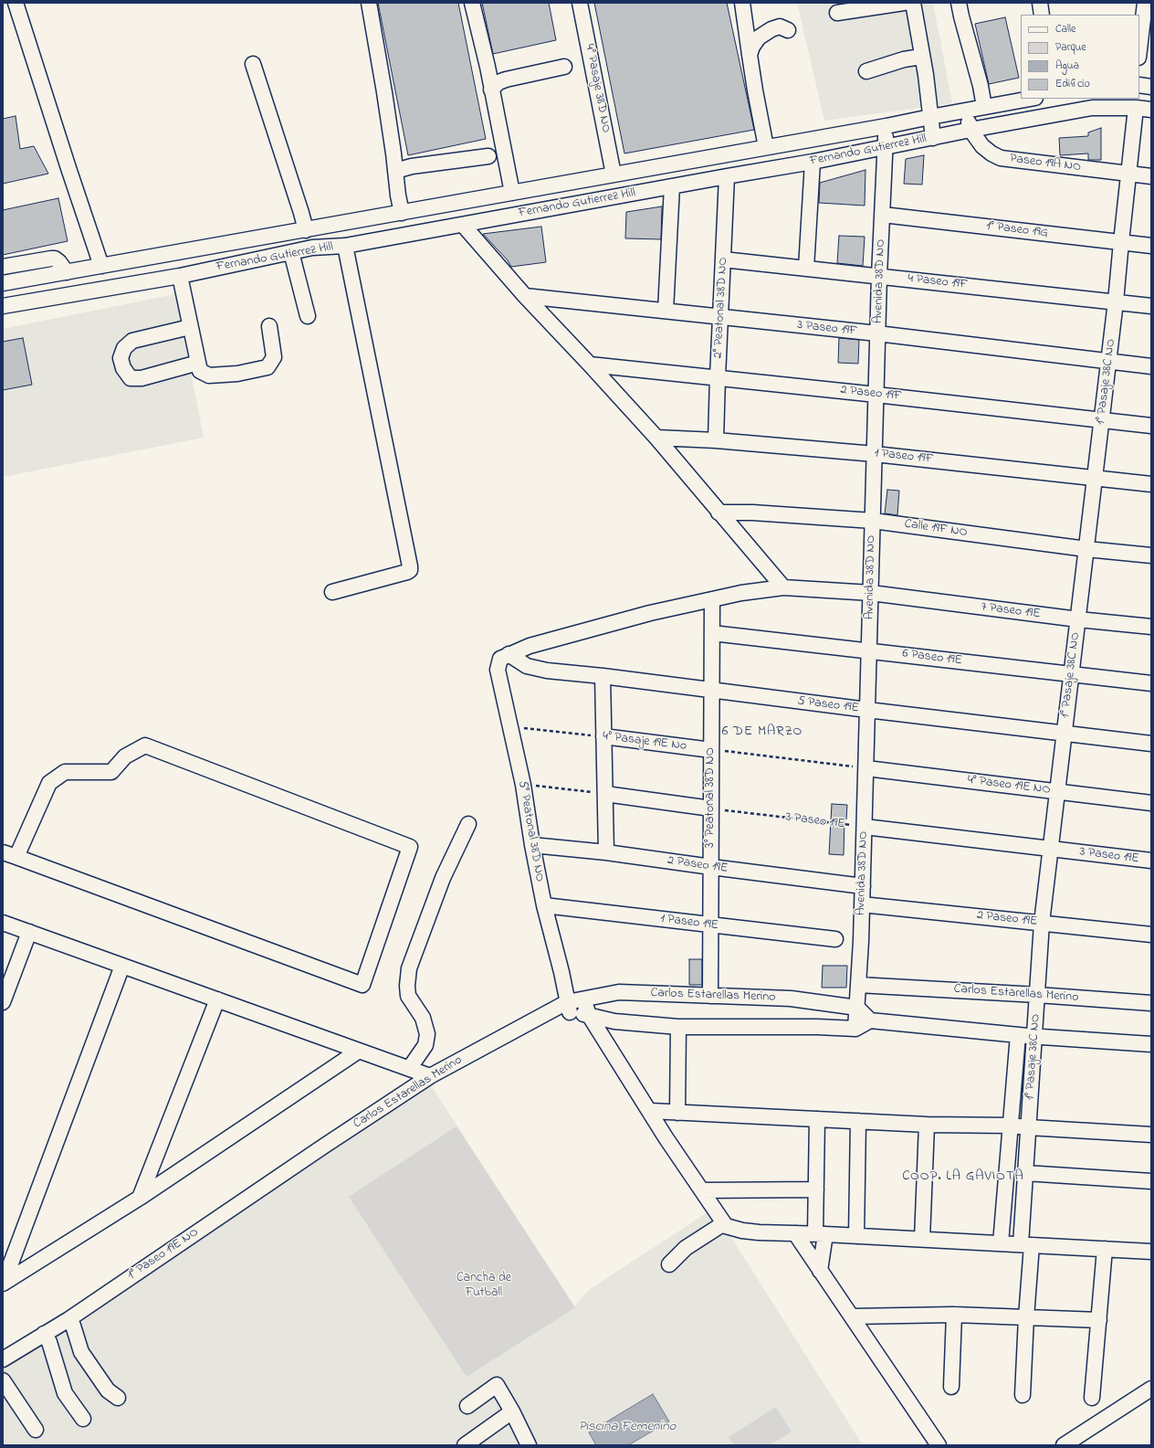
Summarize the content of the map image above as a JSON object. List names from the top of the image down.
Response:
{
  "streets": {
    "street": [
      "4° Pasaje 38D NO",
      "Fernando Gutierrez Hill",
      "Paseo 19A NO",
      "1° Paseo 19G",
      "Avenida 38D NO",
      "4 Paseo 19F",
      "2° Peatonal 38D NO",
      "3 Paseo 19F",
      "1° Pasaje 38C NO",
      "2 Paseo 19F",
      "1 Paseo 19F",
      "Calle 19F NO",
      "7 Paseo 19E",
      "6 Paseo 19E",
      "5 Paseo 19E",
      "4° Pasaje 19E No",
      "4° Paseo 19E NO",
      "3° Peatonal 38D NO",
      "3 Paseo 19E",
      "5° Peatonal 38D NO",
      "2 Paseo 19E",
      "1 Paseo 19E",
      "Carlos Estarellas Merino",
      "1° Paseo 19E NO"
    ]
  },
  "crossings": [
    ["4° Pasaje 38D NO", "Fernando Gutierrez Hill"],
    ["Fernando Gutierrez Hill", "Paseo 19A NO"],
    ["Fernando Gutierrez Hill", "Avenida 38D NO"],
    ["Fernando Gutierrez Hill", "2° Peatonal 38D NO"],
    ["Fernando Gutierrez Hill", "1° Pasaje 38C NO"],
    ["Paseo 19A NO", "1° Pasaje 38C NO"],
    ["1° Paseo 19G", "Avenida 38D NO"],
    ["1° Paseo 19G", "1° Pasaje 38C NO"],
    ["Avenida 38D NO", "4 Paseo 19F"],
    ["Avenida 38D NO", "3 Paseo 19F"],
    ["Avenida 38D NO", "2 Paseo 19F"],
    ["Avenida 38D NO", "1 Paseo 19F"],
    ["Avenida 38D NO", "Calle 19F NO"],
    ["Avenida 38D NO", "7 Paseo 19E"],
    ["Avenida 38D NO", "6 Paseo 19E"],
    ["Avenida 38D NO", "5 Paseo 19E"],
    ["Avenida 38D NO", "4° Paseo 19E NO"],
    ["Avenida 38D NO", "3 Paseo 19E"],
    ["Avenida 38D NO", "2 Paseo 19E"],
    ["Avenida 38D NO", "Carlos Estarellas Merino"],
    ["4 Paseo 19F", "2° Peatonal 38D NO"],
    ["4 Paseo 19F", "1° Pasaje 38C NO"],
    ["2° Peatonal 38D NO", "3 Paseo 19F"],
    ["2° Peatonal 38D NO", "2 Paseo 19F"],
    ["2° Peatonal 38D NO", "1 Paseo 19F"],
    ["3 Paseo 19F", "1° Pasaje 38C NO"],
    ["1° Pasaje 38C NO", "2 Paseo 19F"],
    ["1° Pasaje 38C NO", "1 Paseo 19F"],
    ["1° Pasaje 38C NO", "Calle 19F NO"],
    ["1° Pasaje 38C NO", "7 Paseo 19E"],
    ["1° Pasaje 38C NO", "6 Paseo 19E"],
    ["1° Pasaje 38C NO", "5 Paseo 19E"],
    ["1° Pasaje 38C NO", "4° Paseo 19E NO"],
    ["1° Pasaje 38C NO", "3 Paseo 19E"],
    ["1° Pasaje 38C NO", "2 Paseo 19E"],
    ["1° Pasaje 38C NO", "Carlos Estarellas Merino"],
    ["7 Paseo 19E", "5 Paseo 19E"],
    ["7 Paseo 19E", "3° Peatonal 38D NO"],
    ["7 Paseo 19E", "5° Peatonal 38D NO"],
    ["6 Paseo 19E", "3° Peatonal 38D NO"],
    ["5 Paseo 19E", "3° Peatonal 38D NO"],
    ["5 Paseo 19E", "5° Peatonal 38D NO"],
    ["4° Pasaje 19E No", "3° Peatonal 38D NO"],
    ["4° Pasaje 19E No", "5° Peatonal 38D NO"],
    ["3° Peatonal 38D NO", "3 Paseo 19E"],
    ["3° Peatonal 38D NO", "2 Paseo 19E"],
    ["3° Peatonal 38D NO", "1 Paseo 19E"],
    ["3° Peatonal 38D NO", "Carlos Estarellas Merino"],
    ["5° Peatonal 38D NO", "2 Paseo 19E"],
    ["5° Peatonal 38D NO", "1 Paseo 19E"],
    ["5° Peatonal 38D NO", "Carlos Estarellas Merino"],
    ["Carlos Estarellas Merino", "1° Paseo 19E NO"]
  ],
  "districts": ["6 DE MARZO", "COOP. LA GAVIOTA"],
  "water": ["Piscina Femenino"],
  "parks": ["Cancha de Futball"],
  "legend": [
    "Calle",
    "Parque",
    "Agua",
    "Edificio"
  ]
}
